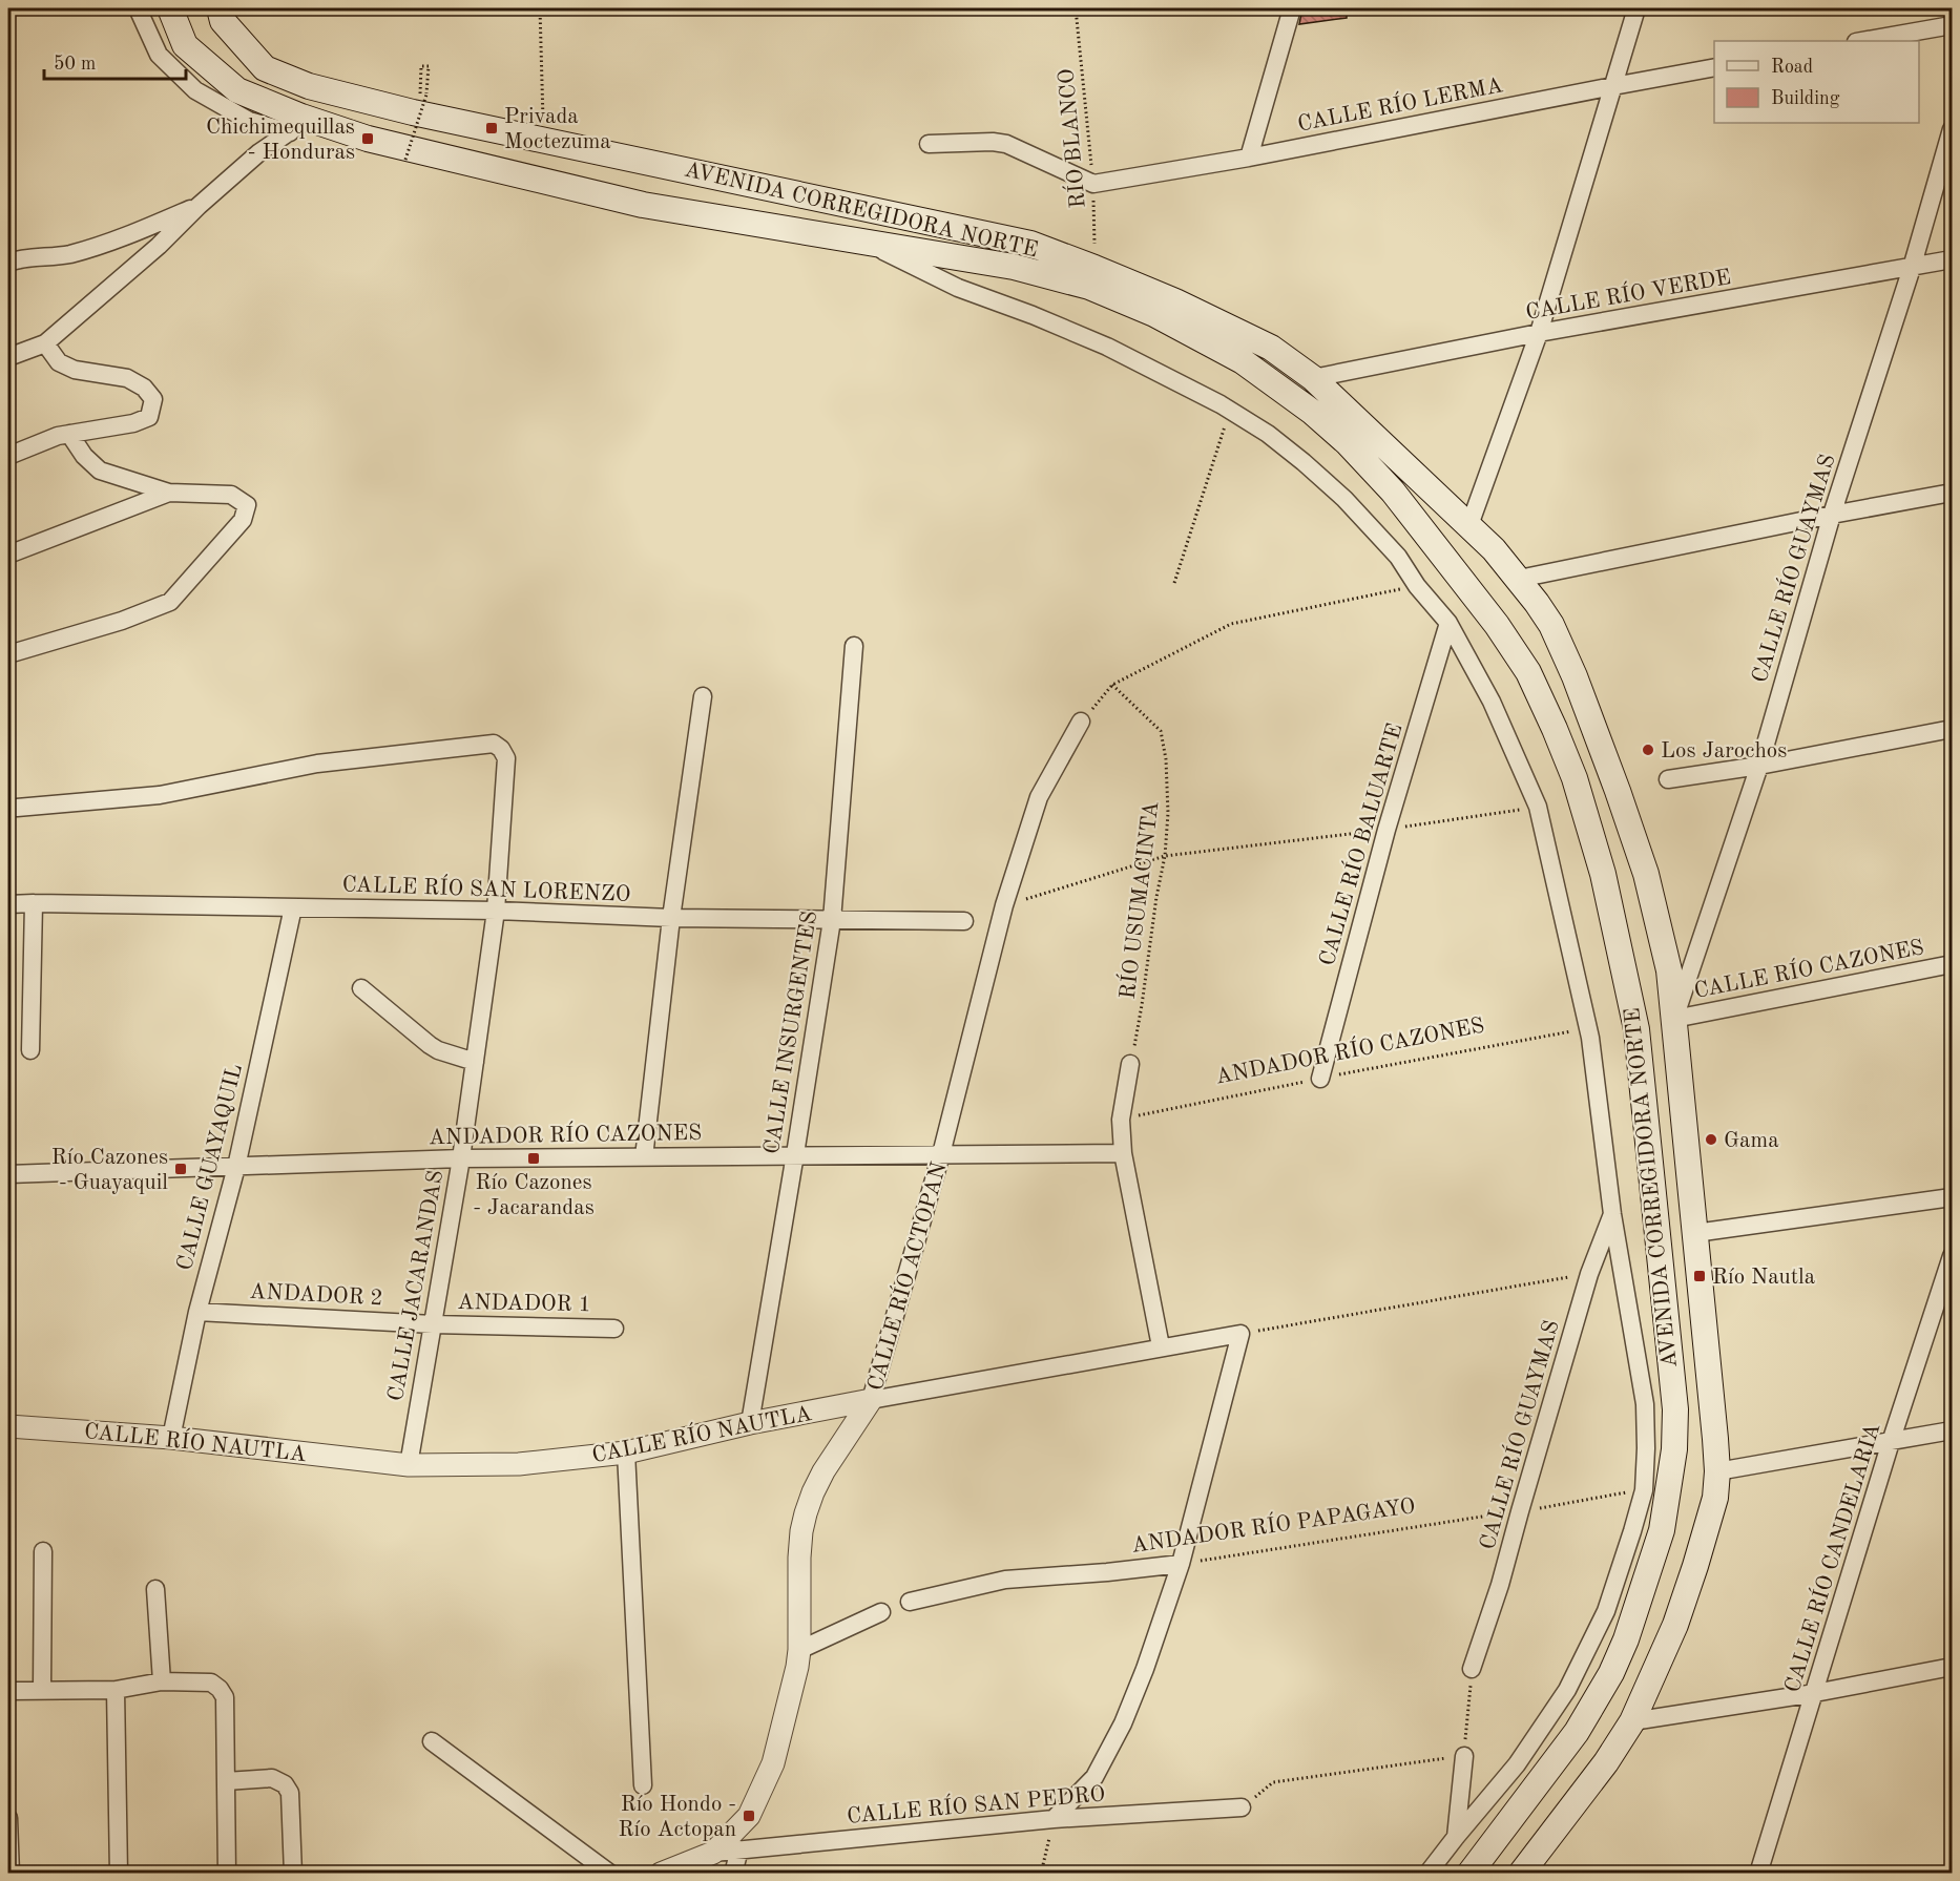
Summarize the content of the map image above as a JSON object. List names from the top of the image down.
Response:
{
  "streets": {
    "main road": ["AVENIDA CORREGIDORA NORTE"],
    "street": [
      "CALLE RÍO LERMA",
      "CALLE RÍO VERDE",
      "CALLE RÍO GUAYMAS",
      "CALLE RÍO BALUARTE",
      "CALLE RÍO SAN LORENZO",
      "CALLE RÍO CAZONES",
      "CALLE INSURGENTES",
      "ANDADOR RÍO CAZONES",
      "CALLE GUAYAQUIL",
      "CALLE RÍO ACTOPAN",
      "CALLE JACARANDAS",
      "ANDADOR 2",
      "ANDADOR 1",
      "CALLE RÍO NAUTLA",
      "ANDADOR RÍO PAPAGAYO",
      "CALLE RÍO CANDELARIA",
      "CALLE RÍO SAN PEDRO"
    ],
    "path": ["RÍO BLANCO", "RÍO USUMACINTA"]
  },
  "crossings": [
    ["CALLE RÍO LERMA", "RÍO BLANCO"],
    ["RÍO BLANCO", "AVENIDA CORREGIDORA NORTE"],
    ["AVENIDA CORREGIDORA NORTE", "CALLE RÍO VERDE"],
    ["AVENIDA CORREGIDORA NORTE", "CALLE RÍO GUAYMAS"],
    ["AVENIDA CORREGIDORA NORTE", "CALLE RÍO CAZONES"],
    ["CALLE RÍO VERDE", "CALLE RÍO GUAYMAS"],
    ["CALLE RÍO GUAYMAS", "CALLE RÍO CAZONES"],
    ["CALLE RÍO GUAYMAS", "ANDADOR RÍO PAPAGAYO"],
    ["CALLE RÍO BALUARTE", "ANDADOR RÍO CAZONES"],
    ["CALLE RÍO SAN LORENZO", "CALLE INSURGENTES"],
    ["CALLE RÍO SAN LORENZO", "CALLE GUAYAQUIL"],
    ["CALLE RÍO SAN LORENZO", "CALLE JACARANDAS"],
    ["CALLE INSURGENTES", "ANDADOR RÍO CAZONES"],
    ["CALLE INSURGENTES", "CALLE RÍO NAUTLA"],
    ["ANDADOR RÍO CAZONES", "CALLE GUAYAQUIL"],
    ["ANDADOR RÍO CAZONES", "CALLE RÍO ACTOPAN"],
    ["ANDADOR RÍO CAZONES", "CALLE JACARANDAS"],
    ["CALLE GUAYAQUIL", "ANDADOR 2"],
    ["CALLE GUAYAQUIL", "CALLE RÍO NAUTLA"],
    ["CALLE RÍO ACTOPAN", "CALLE RÍO NAUTLA"],
    ["CALLE RÍO ACTOPAN", "CALLE RÍO SAN PEDRO"],
    ["CALLE JACARANDAS", "ANDADOR 2"],
    ["CALLE JACARANDAS", "ANDADOR 1"],
    ["CALLE JACARANDAS", "CALLE RÍO NAUTLA"],
    ["ANDADOR 2", "ANDADOR 1"]
  ],
  "places": {
    "transit": [
      "Privada Moctezuma",
      "Chichimequillas - Honduras",
      "Río Cazones - Jacarandas",
      "Río Cazones - Guayaquil",
      "Río Nautla",
      "Río Hondo - Río Actopan"
    ],
    "other": ["Los Jarochos", "Gama"]
  },
  "legend": ["Road", "Building"],
  "scale_bar": "50 m"
}
